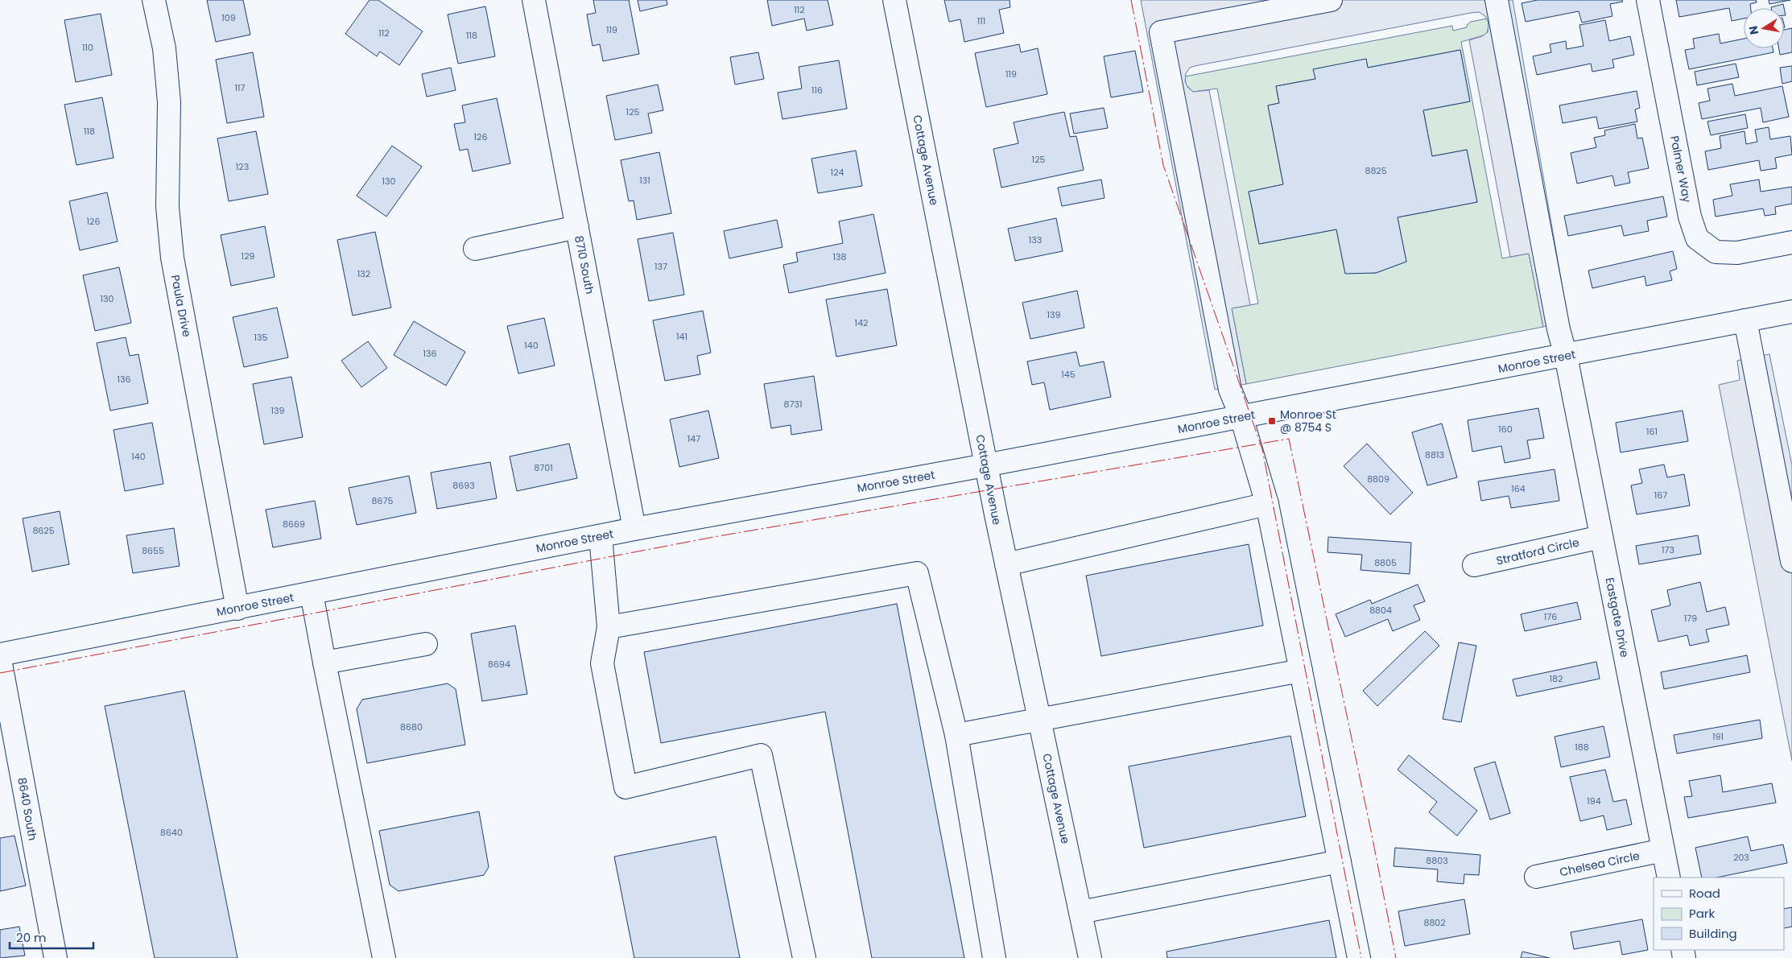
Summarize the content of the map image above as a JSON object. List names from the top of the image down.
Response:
{
  "streets": {
    "street": [
      "Cottage Avenue",
      "Palmer Way",
      "8710 South",
      "Paula Drive",
      "Monroe Street",
      "Stratford Circle",
      "Eastgate Drive",
      "8640 South",
      "Chelsea Circle"
    ]
  },
  "crossings": [
    ["Cottage Avenue", "Monroe Street"],
    ["8710 South", "Monroe Street"],
    ["Paula Drive", "Monroe Street"],
    ["Monroe Street", "Eastgate Drive"],
    ["Stratford Circle", "Eastgate Drive"],
    ["Eastgate Drive", "Chelsea Circle"]
  ],
  "places": {
    "transit": ["Monroe St @ 8754 S"]
  },
  "house_numbers": [
    "112",
    "109",
    "111",
    "119",
    "112",
    "118",
    "110",
    "119",
    "117",
    "116",
    "125",
    "118",
    "126",
    "125",
    "123",
    "8825",
    "124",
    "131",
    "130",
    "126",
    "133",
    "129",
    "138",
    "137",
    "132",
    "130",
    "139",
    "142",
    "141",
    "135",
    "140",
    "136",
    "145",
    "136",
    "8731",
    "139",
    "160",
    "161",
    "147",
    "8813",
    "140",
    "8701",
    "8809",
    "8693",
    "164",
    "167",
    "8675",
    "8669",
    "8625",
    "173",
    "8655",
    "8805",
    "8804",
    "176",
    "179",
    "8694",
    "182",
    "8680",
    "191",
    "188",
    "194",
    "8640",
    "203",
    "8803",
    "8802"
  ],
  "legend": ["Road", "Park", "Building"],
  "scale_bar": "20 m",
  "north": "left"
}
